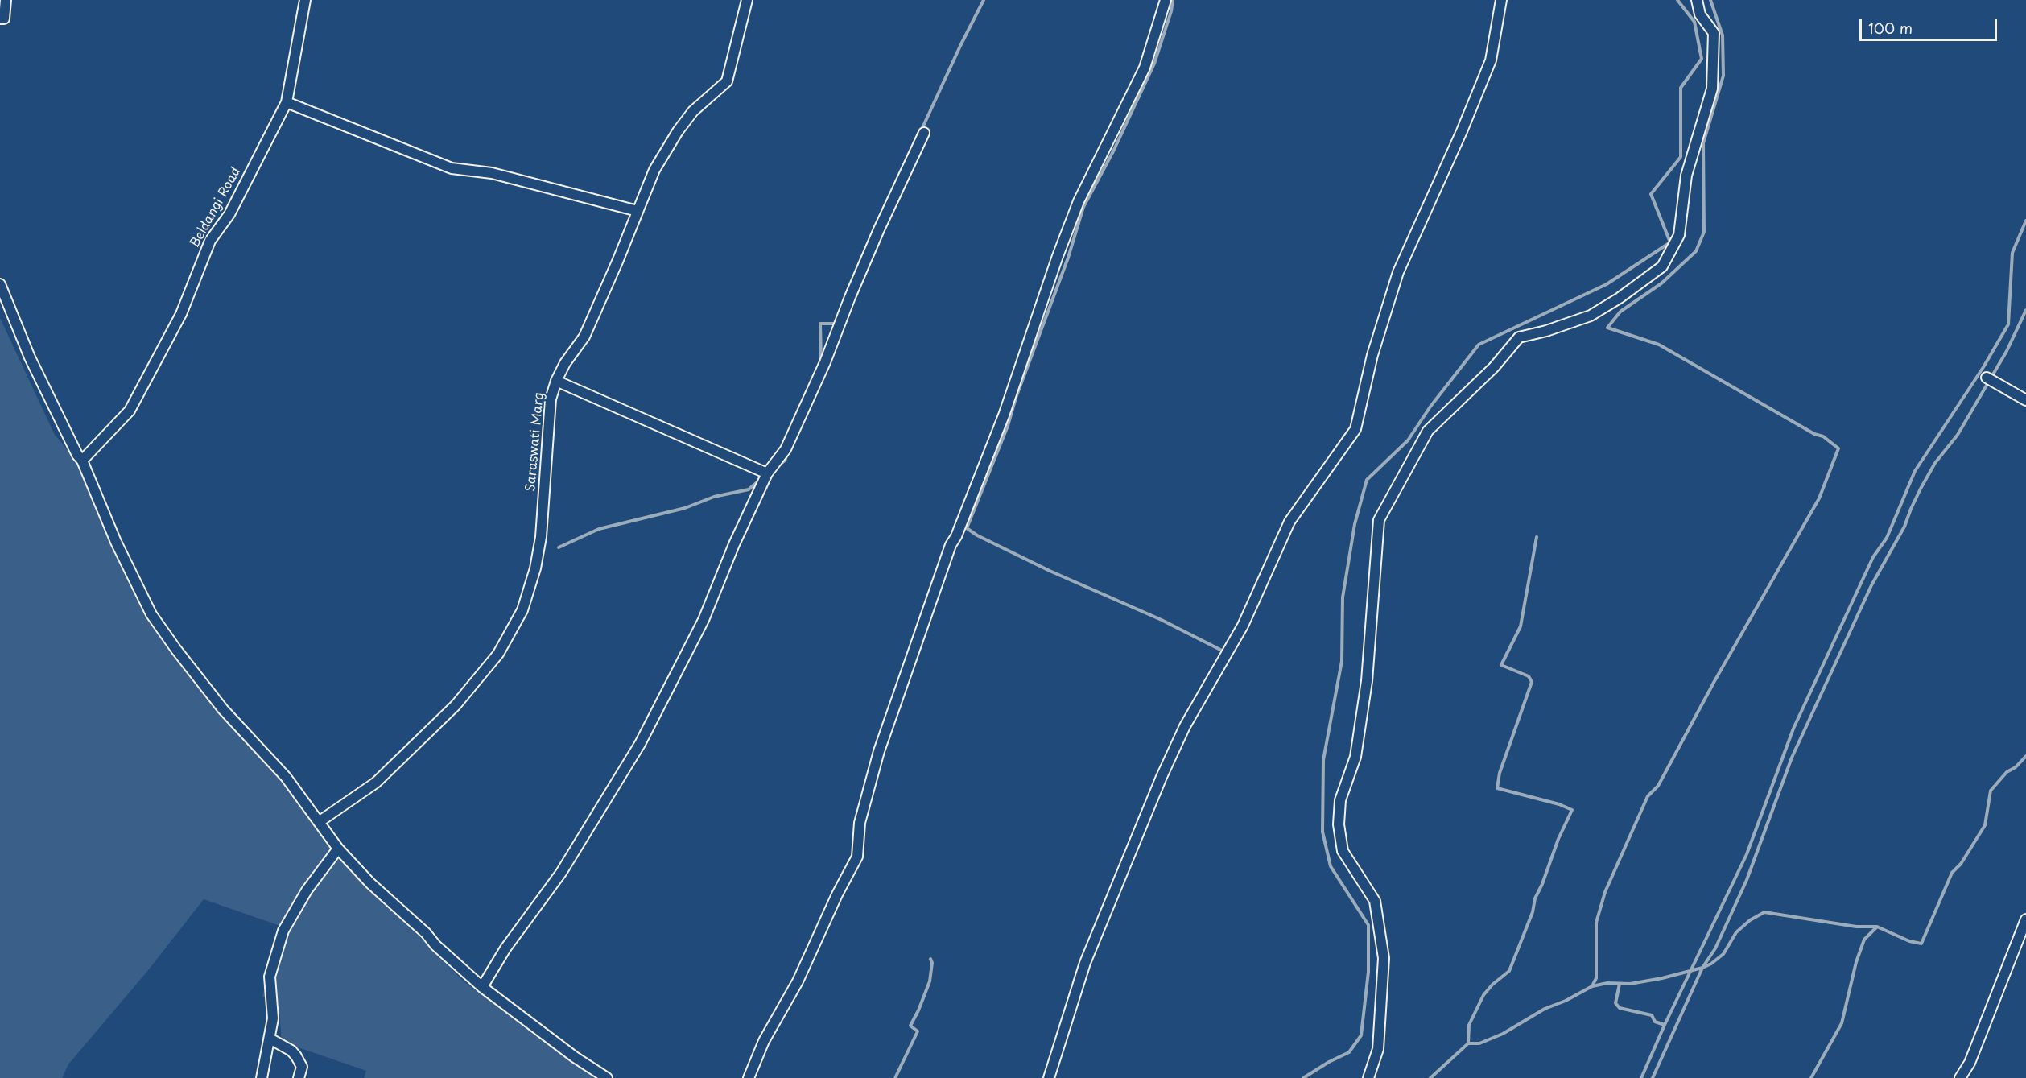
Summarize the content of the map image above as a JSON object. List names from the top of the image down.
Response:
{
  "streets": {
    "street": ["Beldangi Road", "Saraswati Marg"]
  },
  "scale_bar": "100 m"
}
